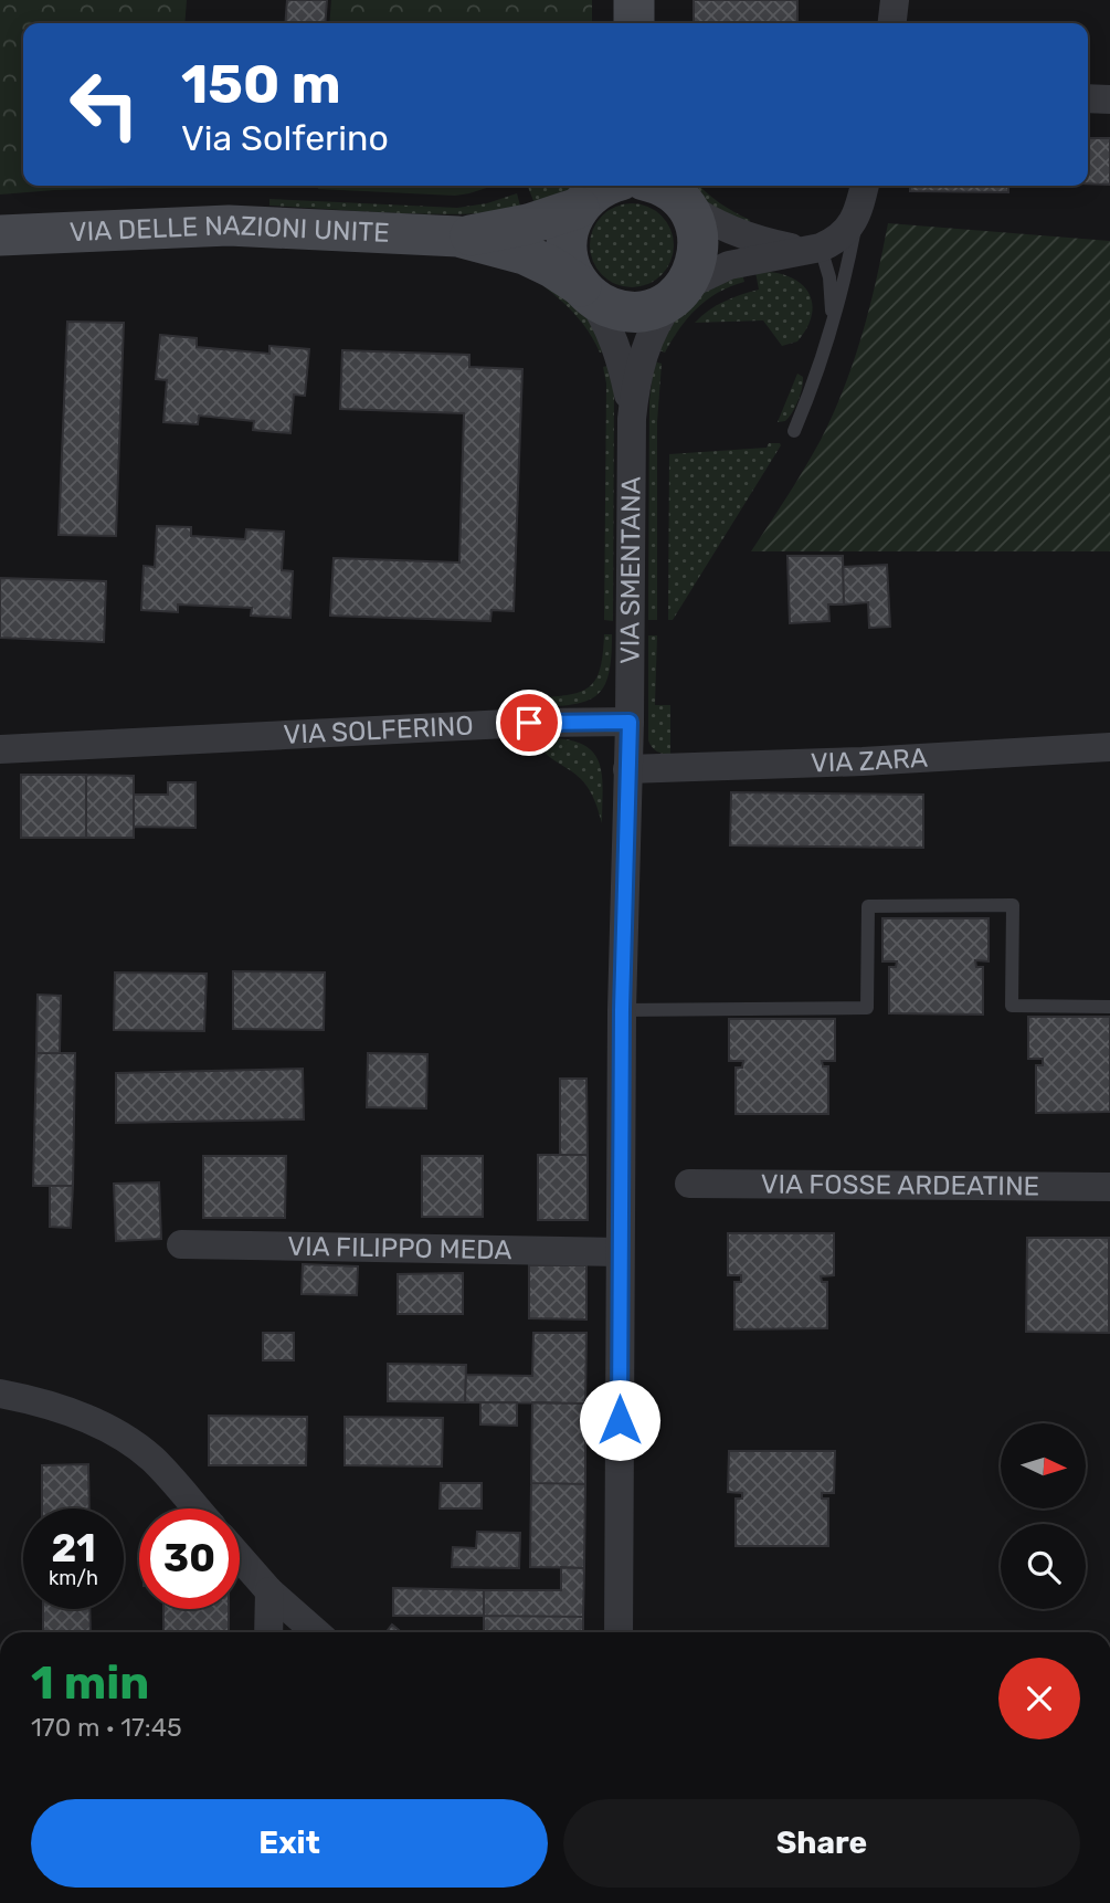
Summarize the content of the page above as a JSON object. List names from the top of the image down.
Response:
{
  "streets": {
    "street": [
      "VIA DELLE NAZIONI UNITE",
      "VIA SMENTANA",
      "VIA SOLFERINO",
      "VIA ZARA",
      "VIA FOSSE ARDEATINE",
      "VIA FILIPPO MEDA"
    ]
  },
  "crossings": [
    ["VIA SMENTANA", "VIA SOLFERINO"]
  ],
  "north": "right",
  "page": {
    "turn": ["150 m", "Via Solferino"],
    "speed": "21 km/h",
    "limit": "30",
    "heading": ["1 min", "170 m · 17:45"],
    "buttons": ["Exit", "Share"]
  }
}
